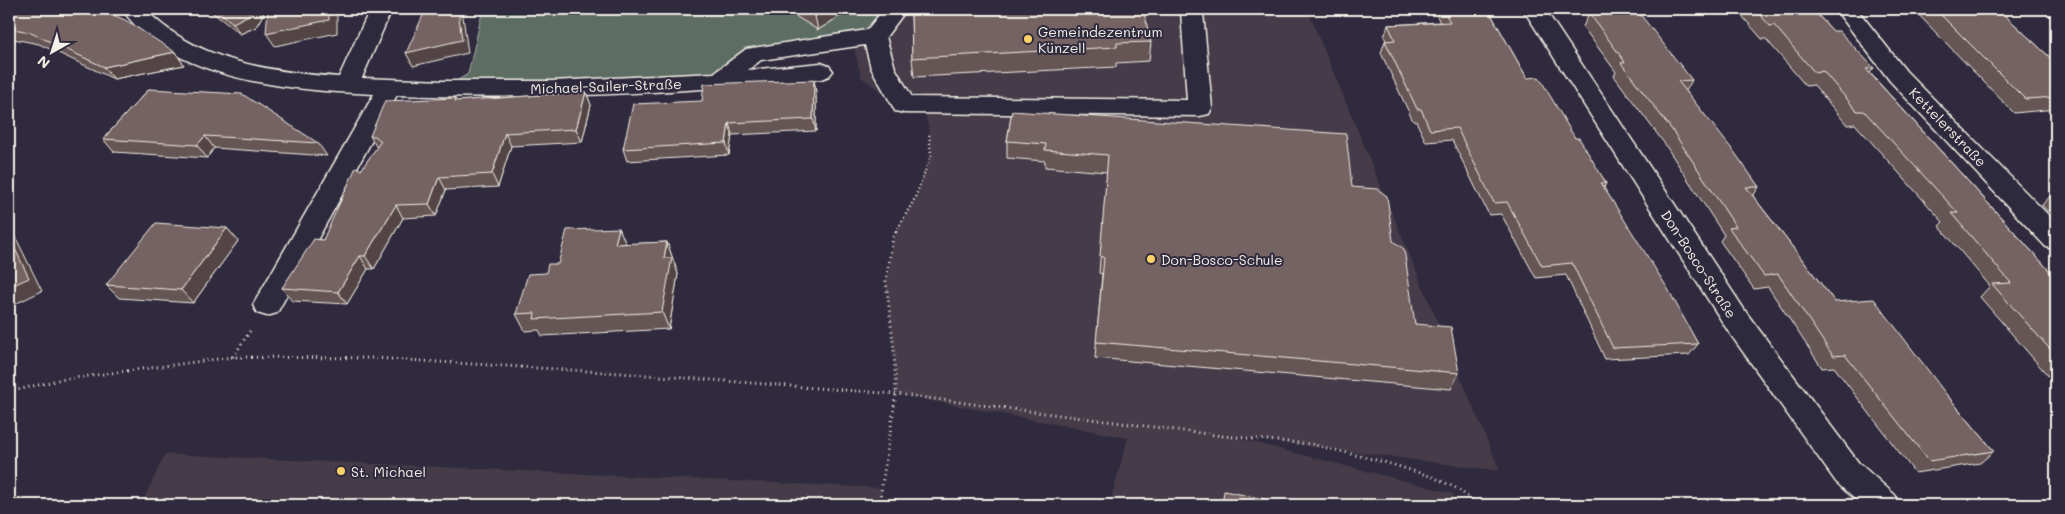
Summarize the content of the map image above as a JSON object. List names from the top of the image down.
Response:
{
  "streets": {
    "street": ["Michael-Sailer-Straße", "Kettelerstraße", "Don-Bosco-Straße"]
  },
  "places": ["Gemeindezentrum Künzell", "Don-Bosco-Schule", "St. Michael"],
  "north": "bottom left"
}
